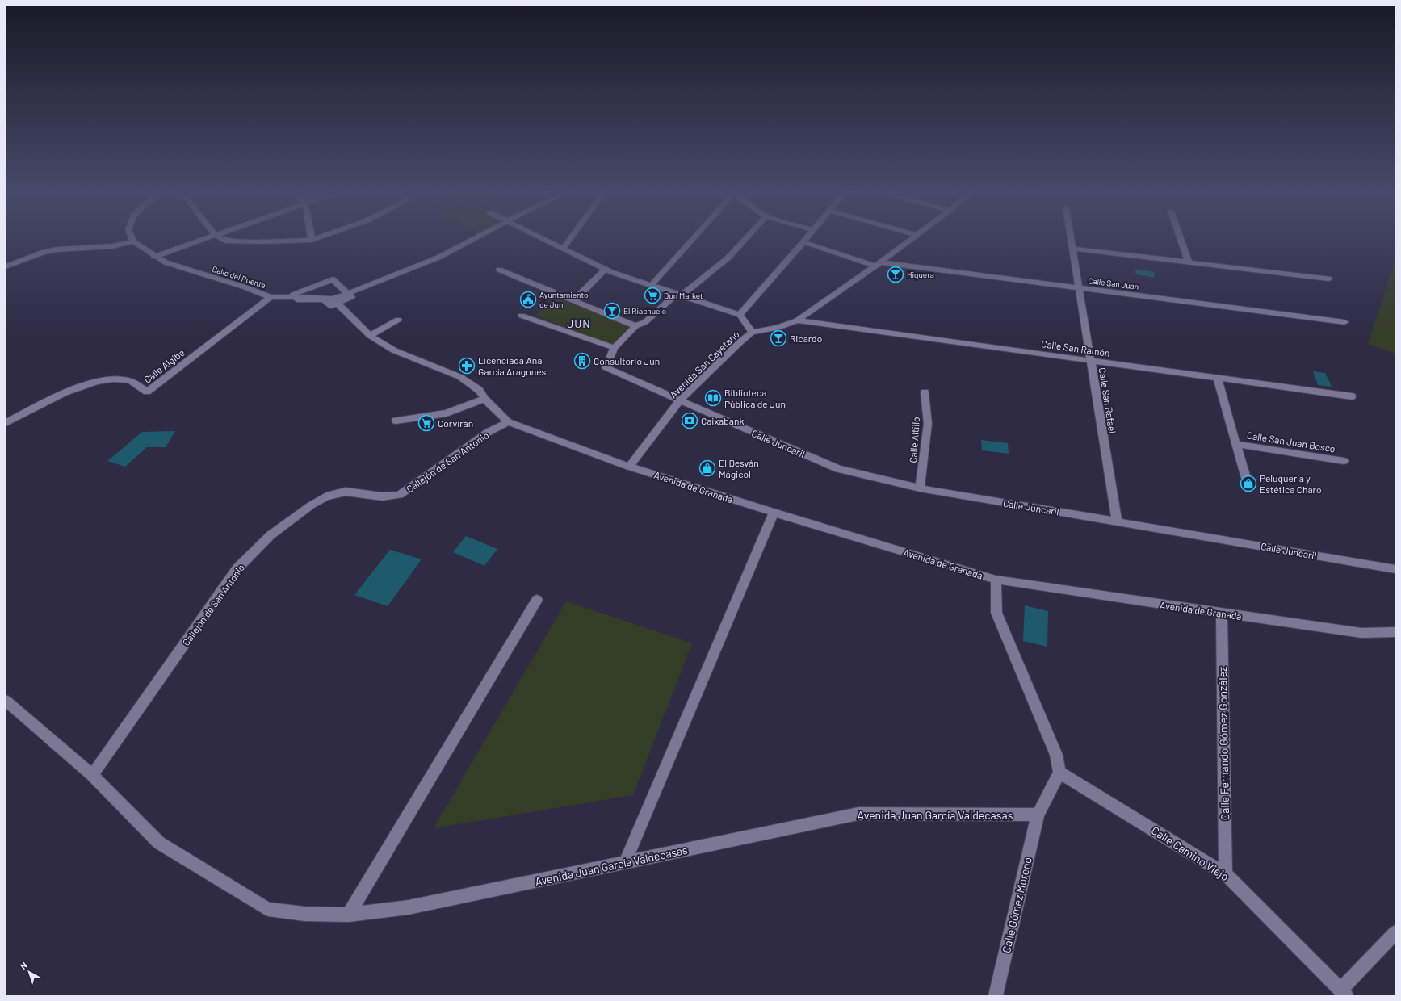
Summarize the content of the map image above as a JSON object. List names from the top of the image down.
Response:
{
  "streets": {
    "street": [
      "Calle del Puente",
      "Calle San Juan",
      "Calle San Ramón",
      "Avenida San Cayetano",
      "Calle Algibe",
      "Calle San Rafael",
      "Calle Altillo",
      "Calle San Juan Bosco",
      "Calle Juncaril",
      "Callejón de San Antonio",
      "Avenida de Granada",
      "Calle Fernando Gómez González",
      "Avenida Juan García Valdecasas",
      "Calle Camino Viejo",
      "Calle Gómez Moreno"
    ]
  },
  "crossings": [
    ["Calle del Puente", "Calle Algibe"],
    ["Calle San Juan", "Avenida San Cayetano"],
    ["Calle San Juan", "Calle San Rafael"],
    ["Calle San Ramón", "Avenida San Cayetano"],
    ["Calle San Ramón", "Calle San Rafael"],
    ["Avenida San Cayetano", "Calle Juncaril"],
    ["Avenida San Cayetano", "Avenida de Granada"],
    ["Calle San Rafael", "Calle Juncaril"],
    ["Calle Altillo", "Calle Juncaril"],
    ["Callejón de San Antonio", "Avenida de Granada"],
    ["Callejón de San Antonio", "Avenida Juan García Valdecasas"],
    ["Avenida de Granada", "Calle Fernando Gómez González"],
    ["Calle Fernando Gómez González", "Calle Camino Viejo"],
    ["Avenida Juan García Valdecasas", "Calle Gómez Moreno"]
  ],
  "districts": ["JUN"],
  "places": {
    "bar": ["Higuera", "El Riachuelo", "Ricardo"],
    "supermarket": ["Don Market", "Corvirán"],
    "public building": ["Ayuntamiento de Jun"],
    "building": ["Consultorio Jun"],
    "pharmacy": ["Licenciada Ana García Aragonés"],
    "library": ["Biblioteca Pública de Jun"],
    "bank": ["Caixabank"],
    "shop": ["El Desván Mágicol", "Peluquería y Estética Charo"]
  },
  "north": "top left"
}
